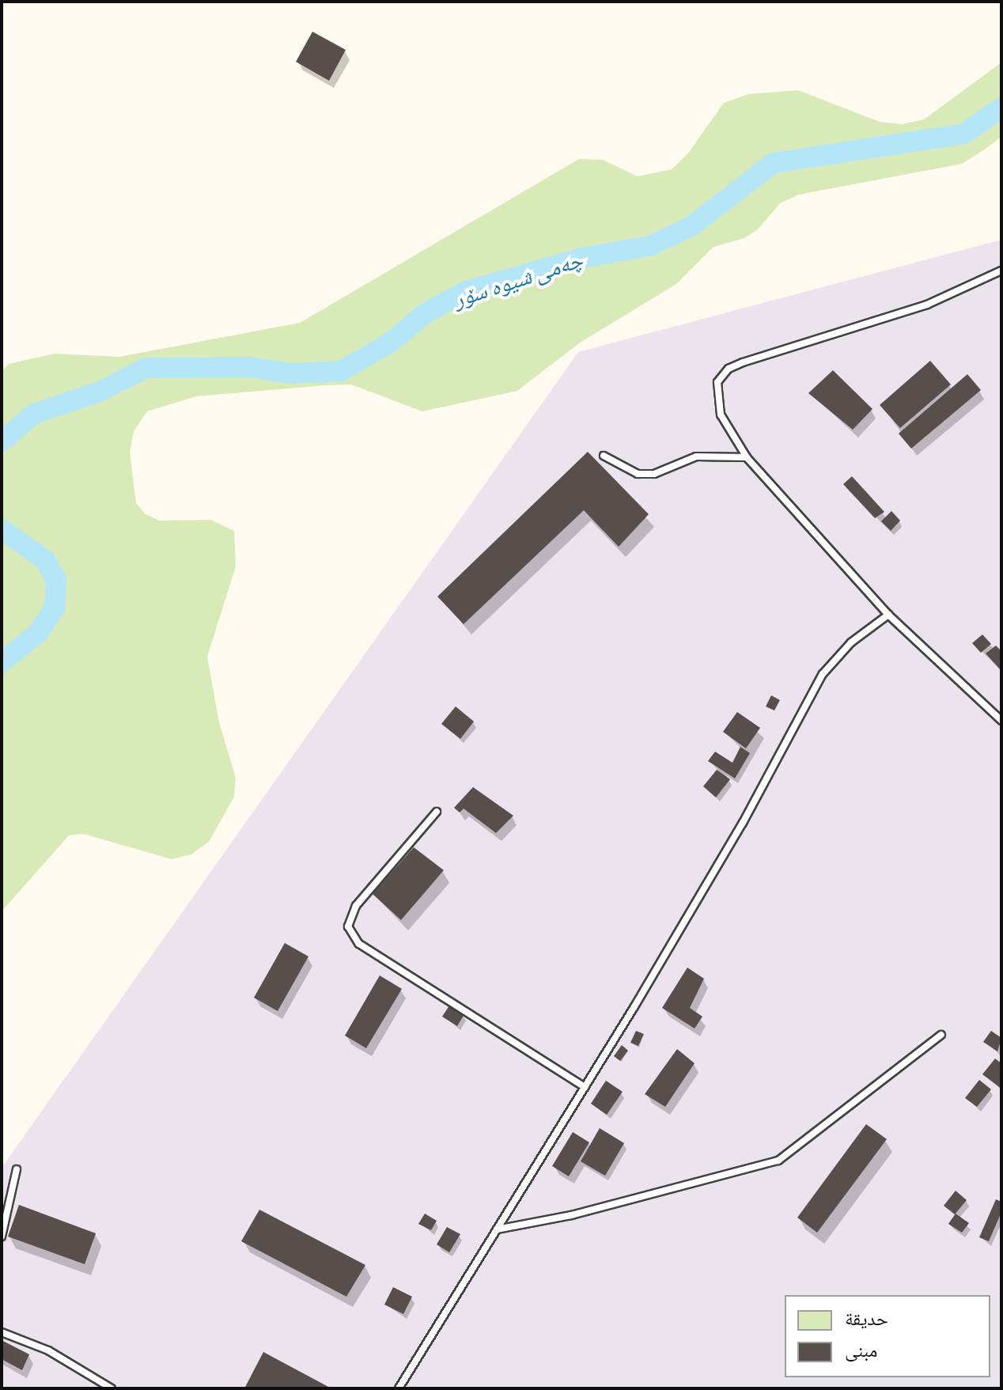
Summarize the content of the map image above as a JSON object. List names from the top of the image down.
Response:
{
  "water": ["چەمی شیوە سۆر"],
  "legend": ["حديقة", "مبنى"]
}
